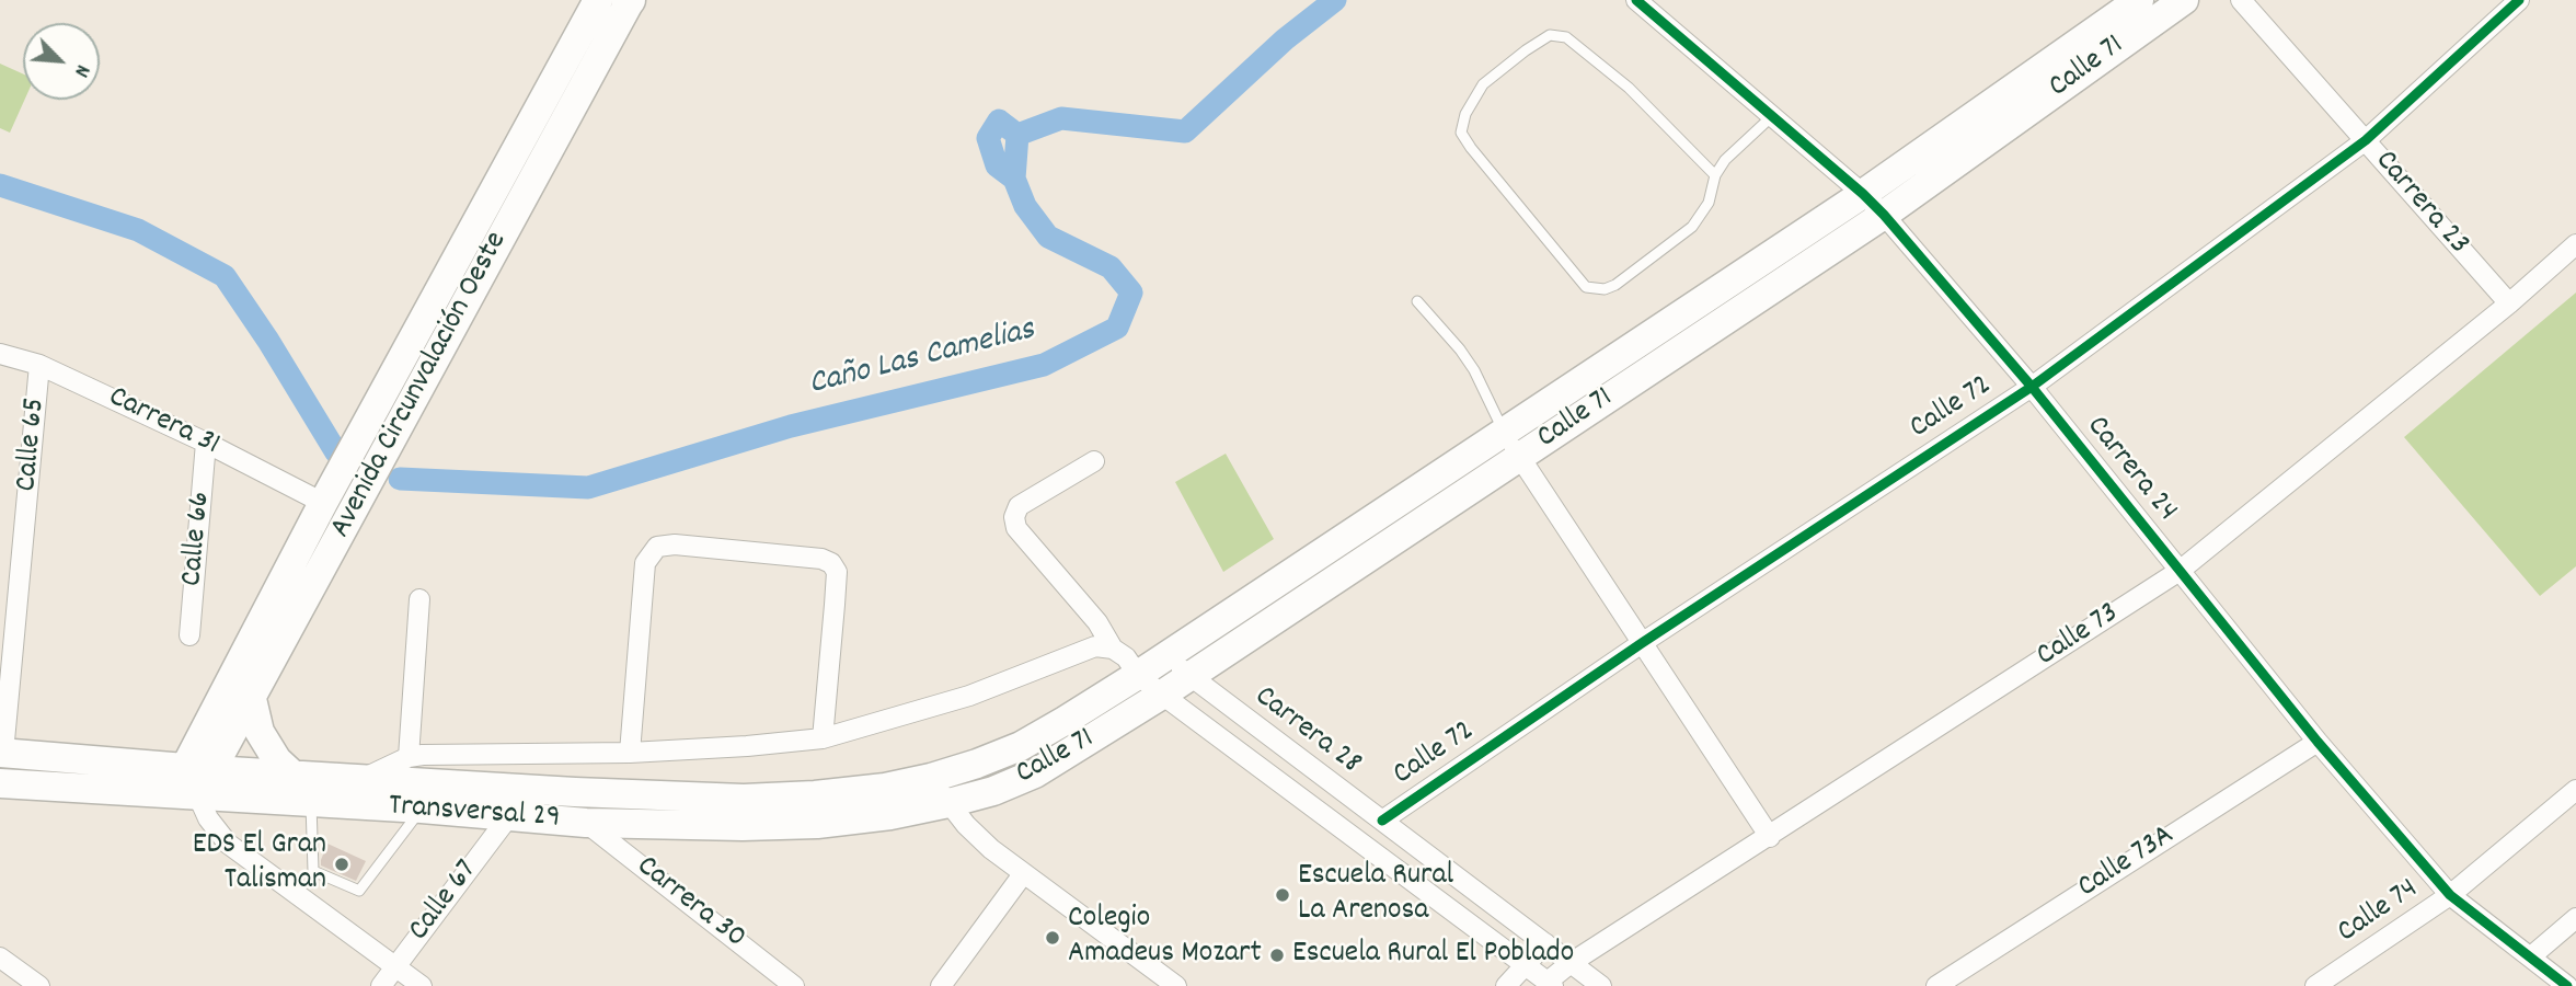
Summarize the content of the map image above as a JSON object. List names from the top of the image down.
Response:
{
  "streets": {
    "main road": ["Calle 71", "Avenida Circunvalación Oeste", "Transversal 29"],
    "street": [
      "Carrera 23",
      "Calle 72",
      "Carrera 31",
      "Calle 65",
      "Carrera 24",
      "Calle 66",
      "Calle 73",
      "Carrera 28",
      "Calle 73A",
      "Calle 67",
      "Carrera 30",
      "Calle 74"
    ]
  },
  "crossings": [
    ["Calle 71", "Carrera 24"],
    ["Calle 71", "Carrera 28"],
    ["Calle 71", "Transversal 29"],
    ["Carrera 23", "Calle 72"],
    ["Carrera 23", "Calle 73"],
    ["Avenida Circunvalación Oeste", "Carrera 31"],
    ["Avenida Circunvalación Oeste", "Transversal 29"],
    ["Calle 72", "Carrera 24"],
    ["Calle 72", "Carrera 28"],
    ["Carrera 31", "Calle 65"],
    ["Carrera 31", "Calle 66"],
    ["Calle 65", "Transversal 29"],
    ["Carrera 24", "Calle 73"],
    ["Carrera 24", "Calle 73A"],
    ["Carrera 24", "Calle 74"],
    ["Calle 73", "Carrera 28"],
    ["Transversal 29", "Calle 67"],
    ["Transversal 29", "Carrera 30"]
  ],
  "water": ["Caño Las Camelias"],
  "places": [
    "EDS El Gran Talisman",
    "Escuela Rural La Arenosa",
    "Colegio Amadeus Mozart",
    "Escuela Rural El Poblado"
  ],
  "north": "bottom right"
}
